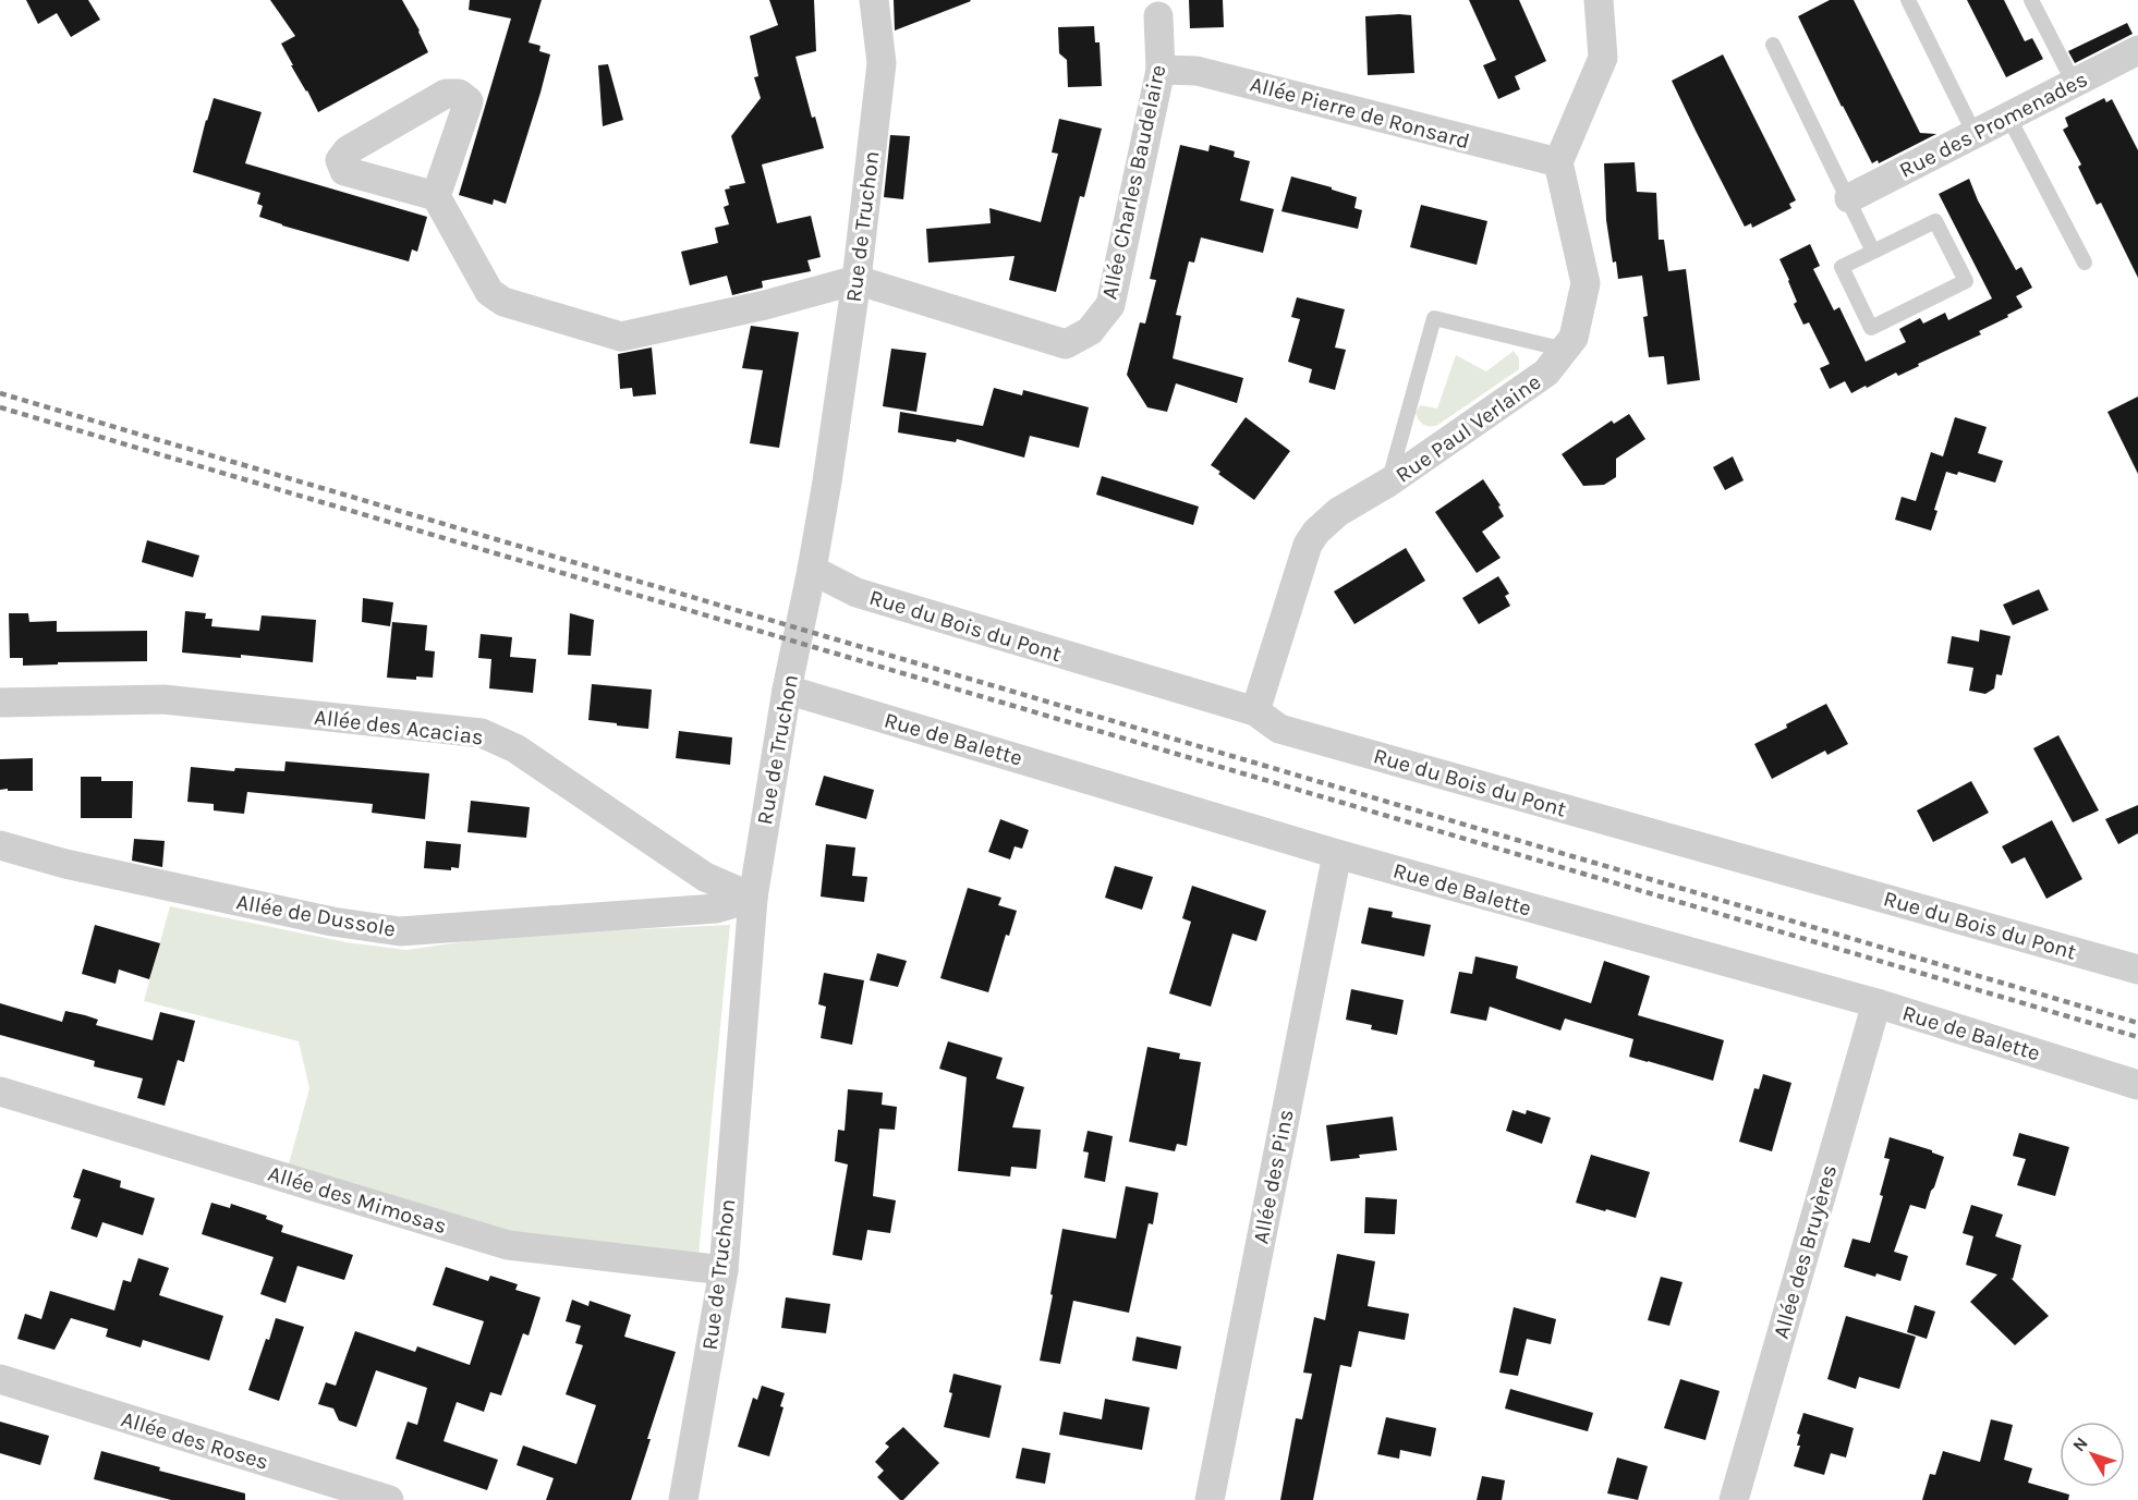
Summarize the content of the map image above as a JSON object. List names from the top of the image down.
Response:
{
  "streets": {
    "street": [
      "Allée Pierre de Ronsard",
      "Rue des Promenades",
      "Allée Charles Baudelaire",
      "Rue de Truchon",
      "Rue Paul Verlaine",
      "Rue du Bois du Pont",
      "Allée des Acacias",
      "Rue de Balette",
      "Allée de Dussole",
      "Allée des Pins",
      "Allée des Mimosas",
      "Allée des Bruyères",
      "Allée des Roses"
    ]
  },
  "crossings": [
    ["Allée Pierre de Ronsard", "Allée Charles Baudelaire"],
    ["Allée Pierre de Ronsard", "Rue Paul Verlaine"],
    ["Allée Charles Baudelaire", "Rue de Truchon"],
    ["Rue de Truchon", "Rue du Bois du Pont"],
    ["Rue de Truchon", "Allée des Acacias"],
    ["Rue de Truchon", "Rue de Balette"],
    ["Rue de Truchon", "Allée de Dussole"],
    ["Rue de Truchon", "Allée des Mimosas"],
    ["Rue Paul Verlaine", "Rue du Bois du Pont"],
    ["Allée des Acacias", "Allée de Dussole"],
    ["Rue de Balette", "Allée des Pins"],
    ["Rue de Balette", "Allée des Bruyères"]
  ],
  "north": "top left"
}
